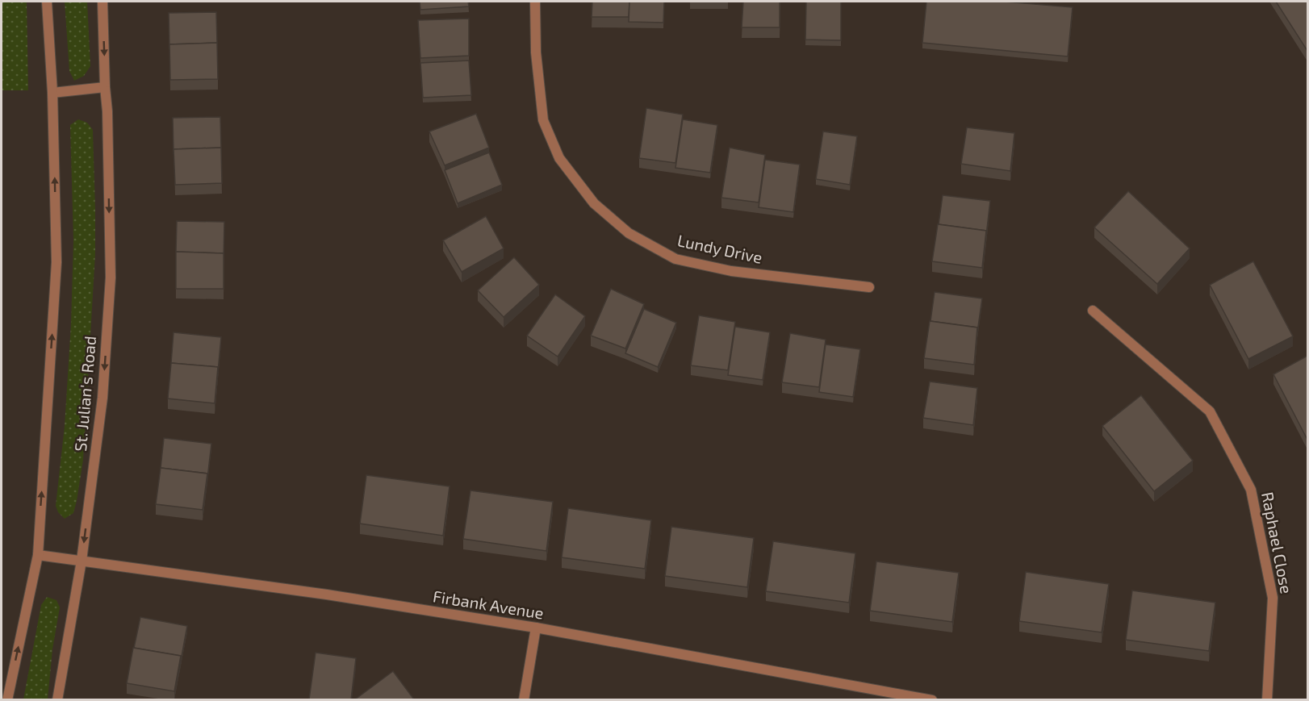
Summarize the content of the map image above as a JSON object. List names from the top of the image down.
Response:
{
  "streets": {
    "street": [
      "Lundy Drive",
      "St. Julian's Road",
      "Raphael Close",
      "Firbank Avenue"
    ]
  },
  "crossings": [
    ["St. Julian's Road", "Firbank Avenue"]
  ]
}
